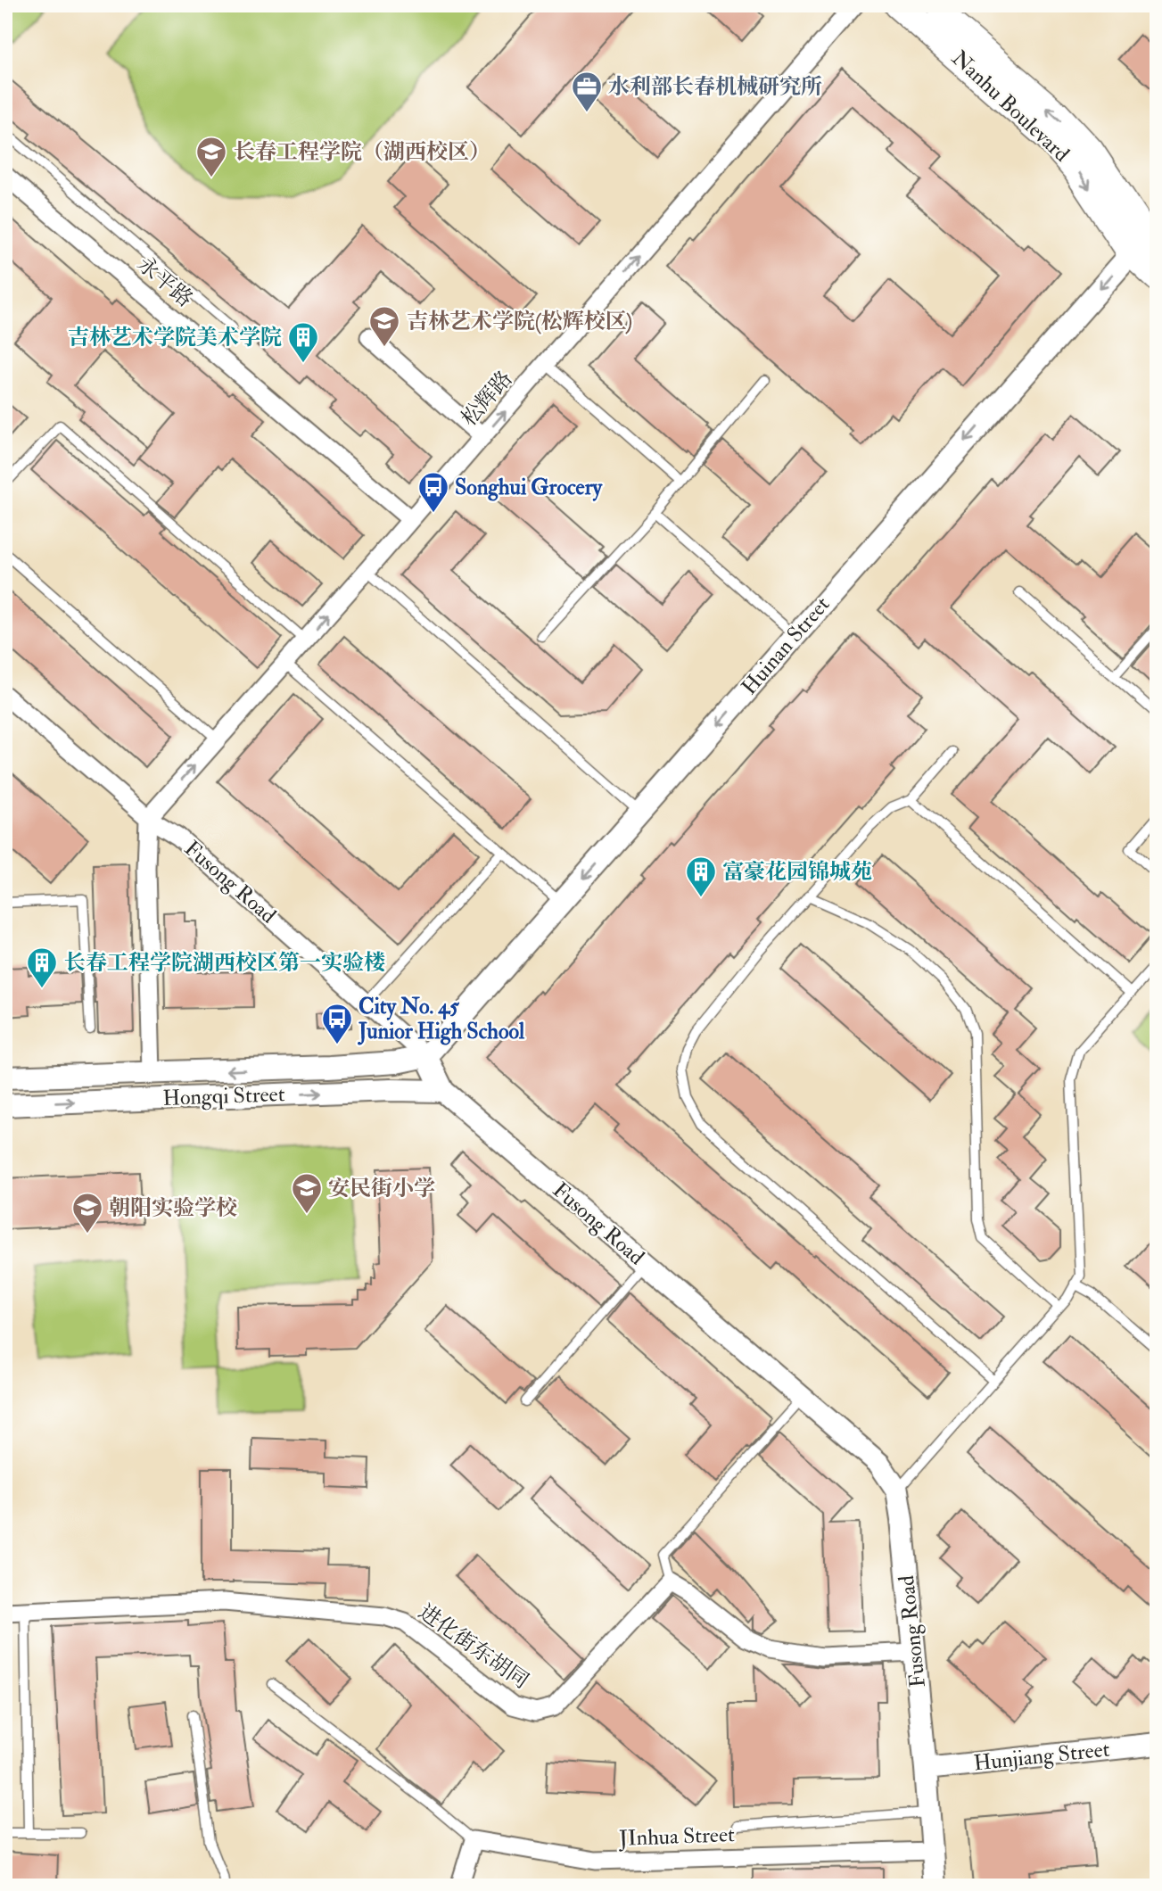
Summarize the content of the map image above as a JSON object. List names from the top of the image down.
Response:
{
  "streets": {
    "main road": ["Nanhu Boulevard"],
    "street": [
      "永平路",
      "松辉路",
      "Huinan Street",
      "Fusong Road",
      "Hongqi Street",
      "进化街东胡同",
      "Hunjiang Street",
      "JInhua Street"
    ]
  },
  "crossings": [
    ["Nanhu Boulevard", "Huinan Street"],
    ["永平路", "松辉路"],
    ["松辉路", "Fusong Road"],
    ["Huinan Street", "Fusong Road"],
    ["Huinan Street", "Hongqi Street"],
    ["Fusong Road", "Hongqi Street"],
    ["Fusong Road", "Hunjiang Street"],
    ["Fusong Road", "JInhua Street"]
  ],
  "one_way": ["松辉路", "Huinan Street"],
  "places": {
    "office": ["水利部长春机械研究所"],
    "school or university": [
      "长春工程学院（湖西校区）",
      "吉林艺术学院(松辉校区)",
      "安民街小学",
      "朝阳实验学校"
    ],
    "building": ["吉林艺术学院美术学院", "富豪花园锦城苑", "长春工程学院湖西校区第一实验楼"],
    "bus stop": ["Songhui Grocery", "City No. 45 Junior High School"]
  }
}
